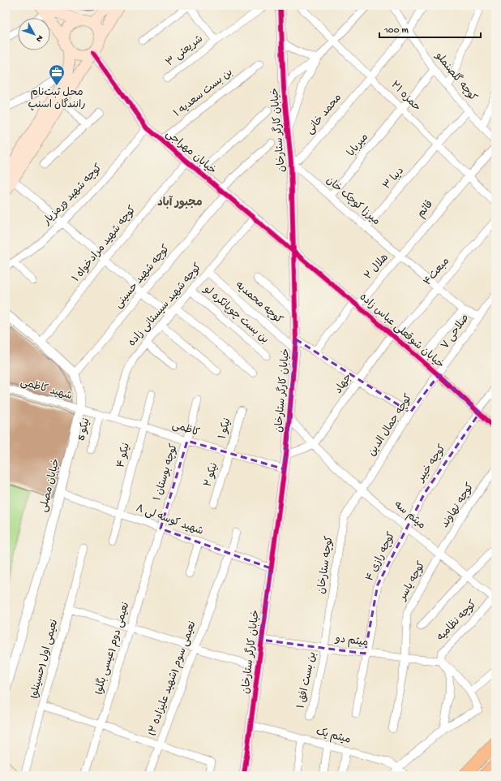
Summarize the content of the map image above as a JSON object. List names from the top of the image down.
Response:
{
  "streets": {
    "street": [
      "شریعتی ۳",
      "کوچه گلصنملو",
      "بن بست سعدیه ۱",
      "حمزه ۲۱",
      "محمد خانی",
      "خیابان کارگر ستارخان",
      "میربابا",
      "خیابان مهراجی",
      "دیبا ۳",
      "کوچه شهید ورمزیار",
      "میرزا کوچک خان",
      "قائم",
      "۱ کوچه شهید مرادخواه",
      "هلال ۲",
      "مبعث۴",
      "کوچه شهید حسینی",
      "کوچه محمدیه",
      "کوچه شهید سیستانی زاده",
      "بن بست چوپانکره لو",
      "خیابان شوقعلی عباس زاده",
      "صلاحی ۷",
      "جهاد",
      "شهید کاظمی",
      "کوچه جمال الدین",
      "نیکو ۱",
      "نیکو 5",
      "کاظمی",
      "نیکو ۴",
      "کوچه خیبر",
      "کوچه بوستان ۱",
      "نیکو ۲",
      "خیابان مصلی",
      "کوچه نهاوند",
      "میثم سه",
      "شهید کوسه لی ۸",
      "کوچه رازی ۴",
      "کوچه ستارخان",
      "کوچه یاسر",
      "کوچه نظامیه",
      "میثم دو",
      "نعیمی دوم (عیسی بگلو)",
      "نعیمی اول (حسینلو)",
      "نعیمی سوم (شهید علیزاده ۲)",
      "بن بست افق ۱",
      "میثم یک"
    ]
  },
  "crossings": [
    ["کوچه گلصنملو", "محمد خانی"],
    ["کوچه گلصنملو", "میربابا"],
    ["کوچه گلصنملو", "دیبا ۳"],
    ["بن بست سعدیه ۱", "خیابان مهراجی"],
    ["حمزه ۲۱", "محمد خانی"],
    ["حمزه ۲۱", "میربابا"],
    ["حمزه ۲۱", "دیبا ۳"],
    ["حمزه ۲۱", "قائم"],
    ["محمد خانی", "خیابان کارگر ستارخان"],
    ["محمد خانی", "میرزا کوچک خان"],
    ["خیابان کارگر ستارخان", "خیابان مهراجی"],
    ["خیابان کارگر ستارخان", "میرزا کوچک خان"],
    ["خیابان کارگر ستارخان", "کوچه محمدیه"],
    ["خیابان کارگر ستارخان", "خیابان شوقعلی عباس زاده"],
    ["خیابان کارگر ستارخان", "کاظمی"],
    ["خیابان کارگر ستارخان", "میثم سه"],
    ["خیابان کارگر ستارخان", "شهید کوسه لی ۸"],
    ["خیابان کارگر ستارخان", "میثم دو"],
    ["خیابان کارگر ستارخان", "میثم یک"],
    ["میربابا", "میرزا کوچک خان"],
    ["خیابان مهراجی", "کوچه شهید ورمزیار"],
    ["خیابان مهراجی", "۱ کوچه شهید مرادخواه"],
    ["خیابان مهراجی", "کوچه شهید حسینی"],
    ["خیابان مهراجی", "کوچه شهید سیستانی زاده"],
    ["خیابان مهراجی", "خیابان شوقعلی عباس زاده"],
    ["دیبا ۳", "میرزا کوچک خان"],
    ["میرزا کوچک خان", "قائم"],
    ["میرزا کوچک خان", "هلال ۲"],
    ["میرزا کوچک خان", "مبعث۴"],
    ["میرزا کوچک خان", "صلاحی ۷"],
    ["قائم", "هلال ۲"],
    ["هلال ۲", "خیابان شوقعلی عباس زاده"],
    ["مبعث۴", "خیابان شوقعلی عباس زاده"],
    ["مبعث۴", "جهاد"],
    ["کوچه شهید حسینی", "خیابان مصلی"],
    ["کوچه محمدیه", "کوچه شهید سیستانی زاده"],
    ["کوچه شهید سیستانی زاده", "بن بست چوپانکره لو"],
    ["کوچه شهید سیستانی زاده", "کاظمی"],
    ["خیابان شوقعلی عباس زاده", "صلاحی ۷"],
    ["خیابان شوقعلی عباس زاده", "جهاد"],
    ["خیابان شوقعلی عباس زاده", "کوچه جمال الدین"],
    ["خیابان شوقعلی عباس زاده", "کوچه خیبر"],
    ["صلاحی ۷", "کوچه جمال الدین"],
    ["جهاد", "میثم سه"],
    ["شهید کاظمی", "کاظمی"],
    ["شهید کاظمی", "خیابان مصلی"],
    ["کوچه جمال الدین", "میثم سه"],
    ["کوچه جمال الدین", "کوچه ستارخان"],
    ["نیکو ۱", "کاظمی"],
    ["نیکو ۱", "نیکو ۲"],
    ["نیکو 5", "کاظمی"],
    ["کاظمی", "نیکو ۴"],
    ["کاظمی", "کوچه بوستان ۱"],
    ["کاظمی", "نیکو ۲"],
    ["کاظمی", "خیابان مصلی"],
    ["نیکو ۴", "شهید کوسه لی ۸"],
    ["کوچه خیبر", "میثم سه"],
    ["کوچه خیبر", "کوچه رازی ۴"],
    ["کوچه بوستان ۱", "شهید کوسه لی ۸"],
    ["کوچه بوستان ۱", "نعیمی دوم (عیسی بگلو)"],
    ["خیابان مصلی", "شهید کوسه لی ۸"],
    ["کوچه نهاوند", "میثم سه"],
    ["کوچه نهاوند", "کوچه یاسر"],
    ["میثم سه", "کوچه رازی ۴"],
    ["میثم سه", "کوچه ستارخان"],
    ["میثم سه", "کوچه یاسر"],
    ["میثم سه", "کوچه نظامیه"],
    ["شهید کوسه لی ۸", "نعیمی دوم (عیسی بگلو)"],
    ["شهید کوسه لی ۸", "نعیمی سوم (شهید علیزاده ۲)"],
    ["کوچه رازی ۴", "میثم دو"],
    ["کوچه ستارخان", "میثم دو"],
    ["کوچه ستارخان", "بن بست افق ۱"],
    ["کوچه یاسر", "میثم دو"],
    ["کوچه نظامیه", "میثم دو"],
    ["میثم دو", "بن بست افق ۱"]
  ],
  "districts": ["مجبور آباد"],
  "places": {
    "office": ["محل ثبت‌نام رانندگان اسنپ"]
  },
  "scale_bar": "100 m",
  "north": "bottom right"
}
